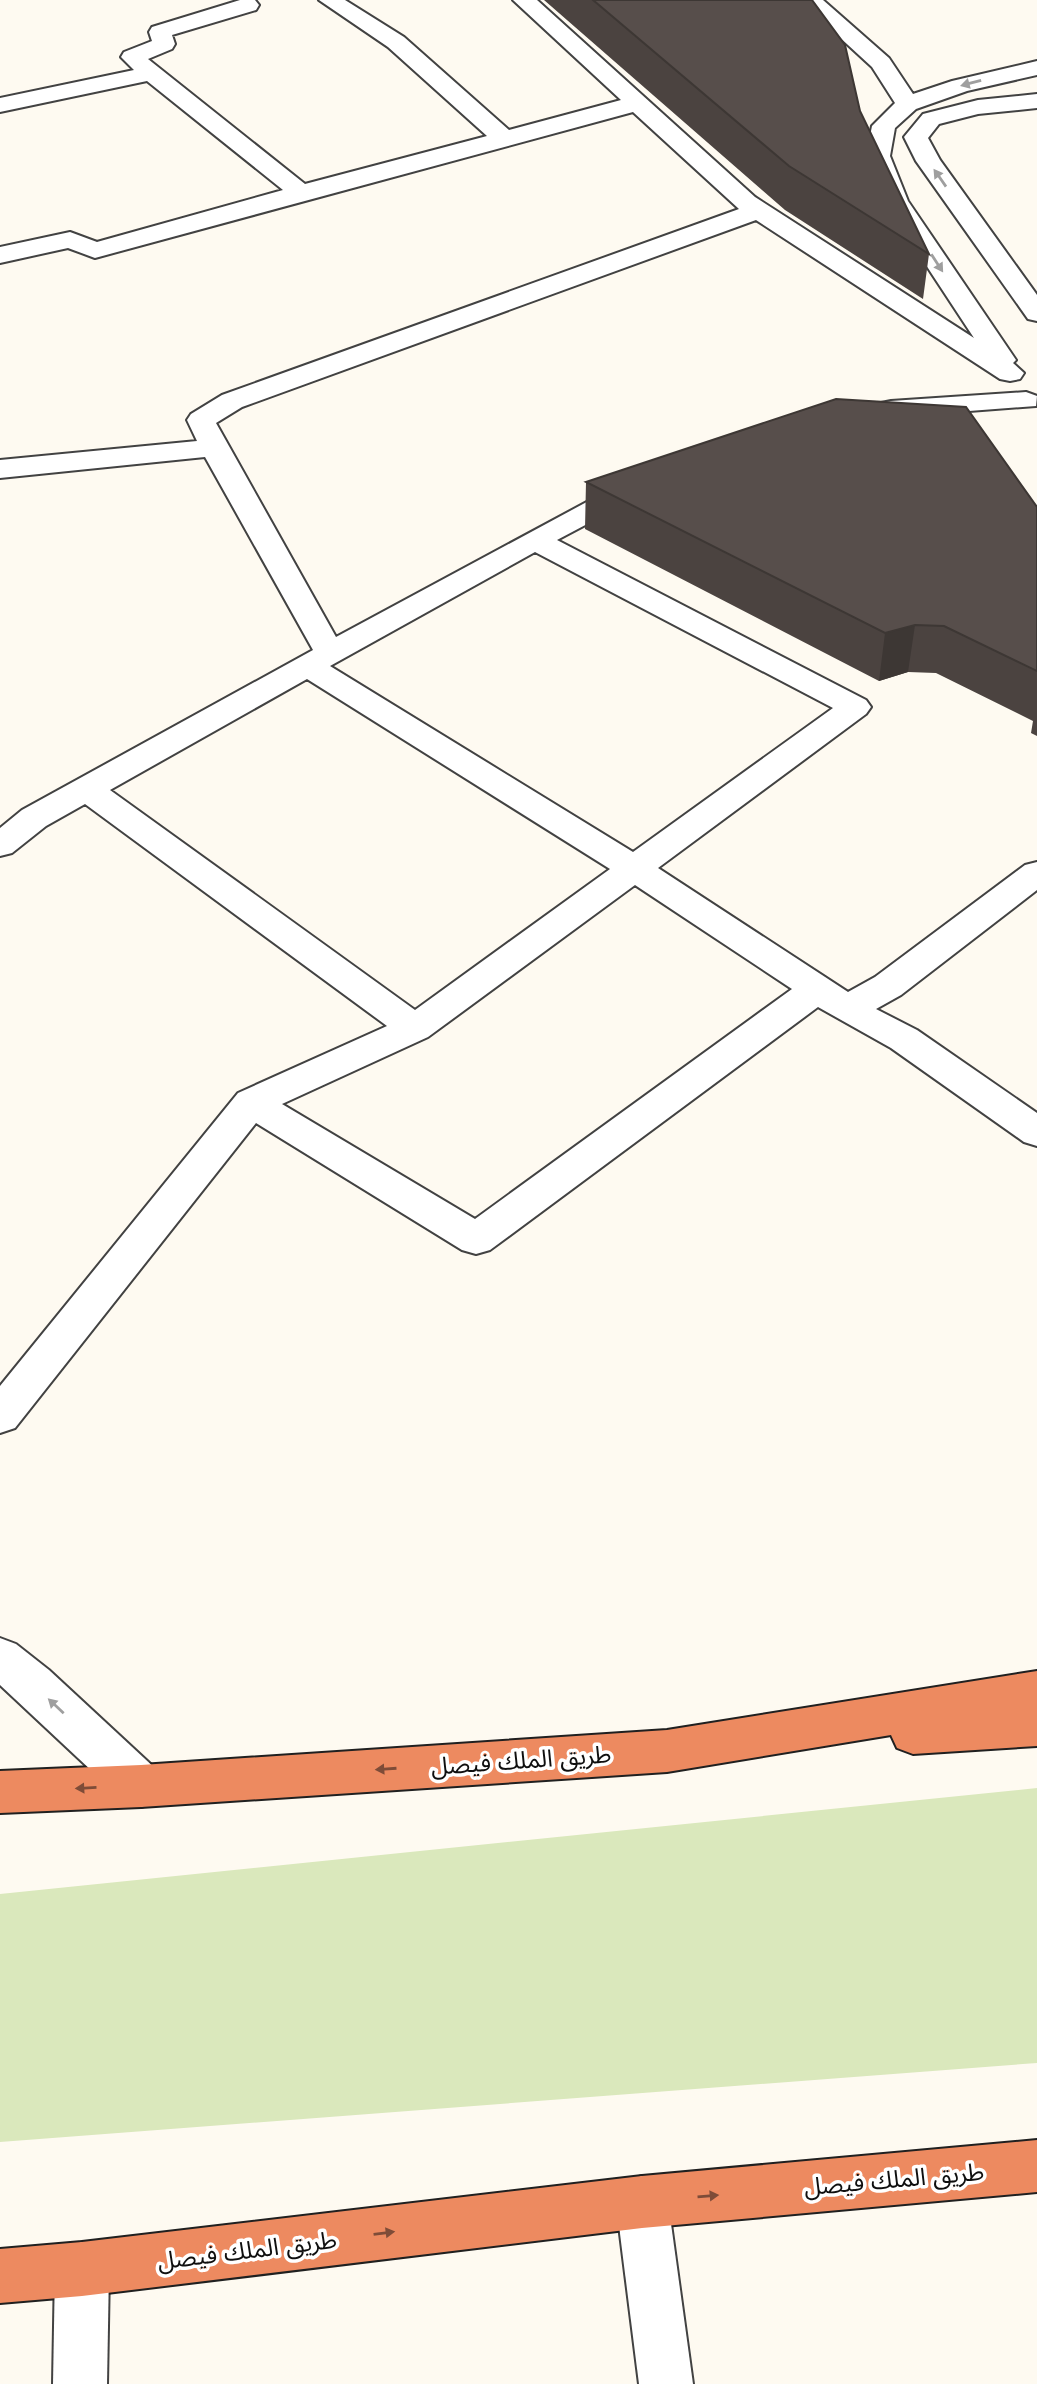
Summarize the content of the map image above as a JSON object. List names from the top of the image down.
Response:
{
  "streets": {
    "highway": ["طريق الملك فيصل"]
  }
}
